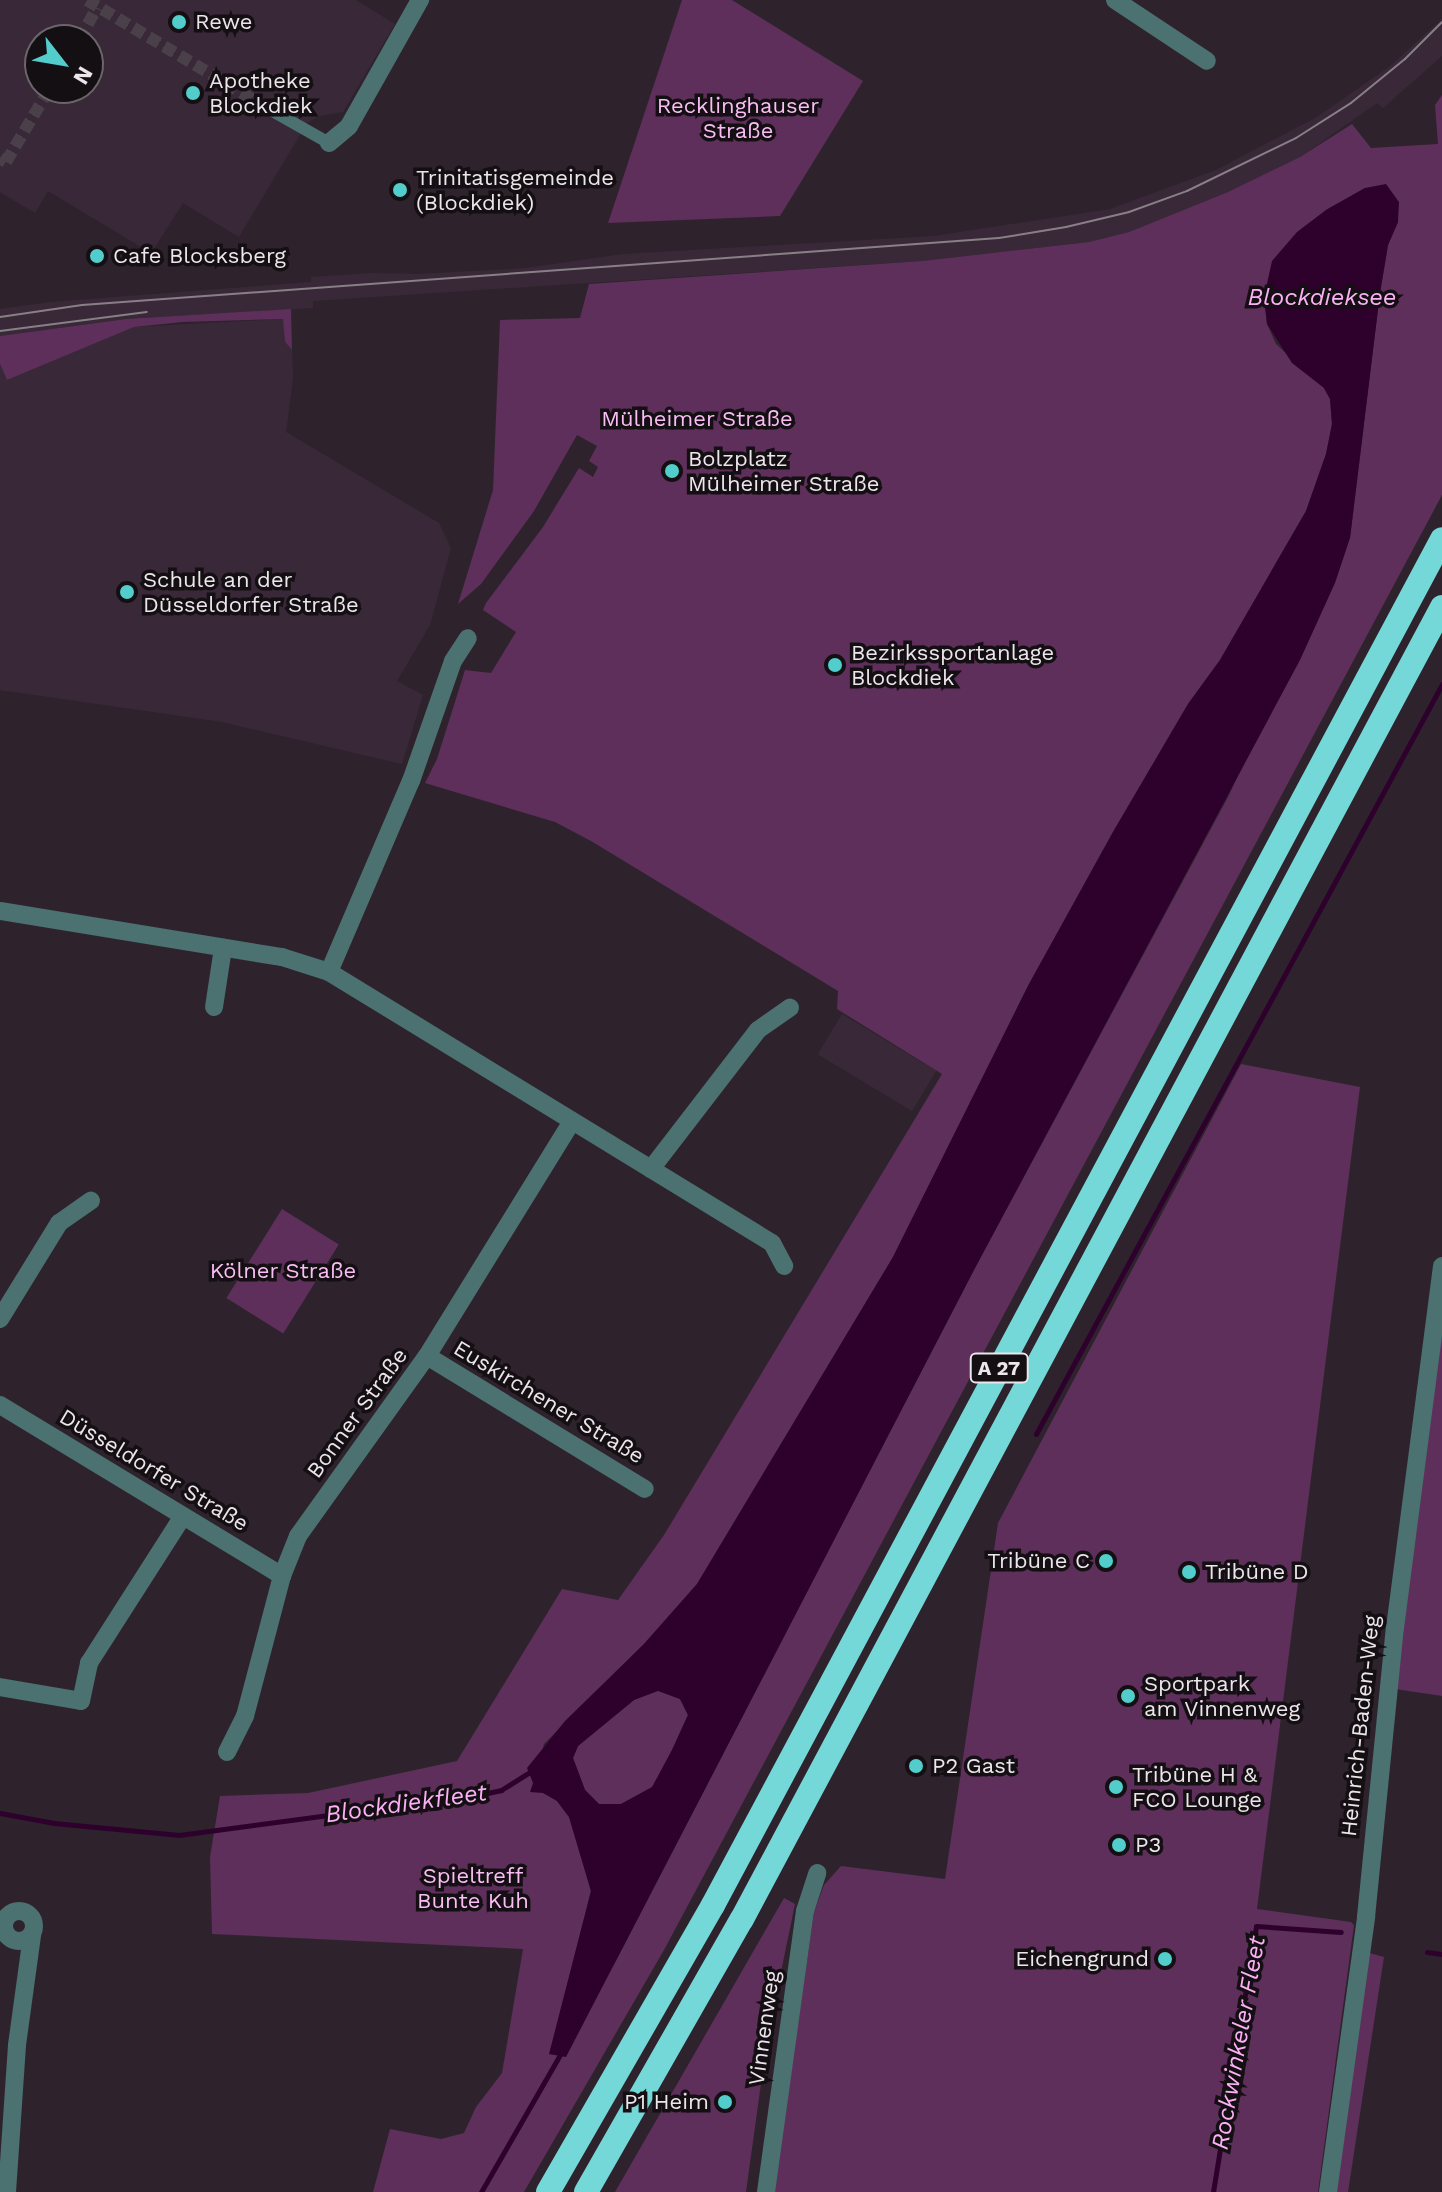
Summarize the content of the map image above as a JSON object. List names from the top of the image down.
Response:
{
  "streets": {
    "highway": ["A 27"],
    "street": [
      "Euskirchener Straße",
      "Bonner Straße",
      "Düsseldorfer Straße",
      "Heinrich-Baden-Weg",
      "Vinnenweg"
    ]
  },
  "crossings": [
    ["Euskirchener Straße", "Bonner Straße"],
    ["Bonner Straße", "Düsseldorfer Straße"]
  ],
  "water": ["Blockdieksee", "Blockdiekfleet", "Rockwinkeler Fleet"],
  "parks": [
    "Recklinghauser Straße",
    "Mülheimer Straße",
    "Kölner Straße",
    "Spieltreff Bunte Kuh"
  ],
  "places": [
    "Rewe",
    "Apotheke Blockdiek",
    "Trinitatisgemeinde (Blockdiek)",
    "Cafe Blocksberg",
    "Bolzplatz Mülheimer Straße",
    "Schule an der Düsseldorfer Straße",
    "Bezirkssportanlage Blockdiek",
    "Tribüne C",
    "Tribüne D",
    "Sportpark am Vinnenweg",
    "P2 Gast",
    "Tribüne H & FCO Lounge",
    "P3",
    "Eichengrund",
    "P1 Heim"
  ],
  "north": "bottom right"
}
